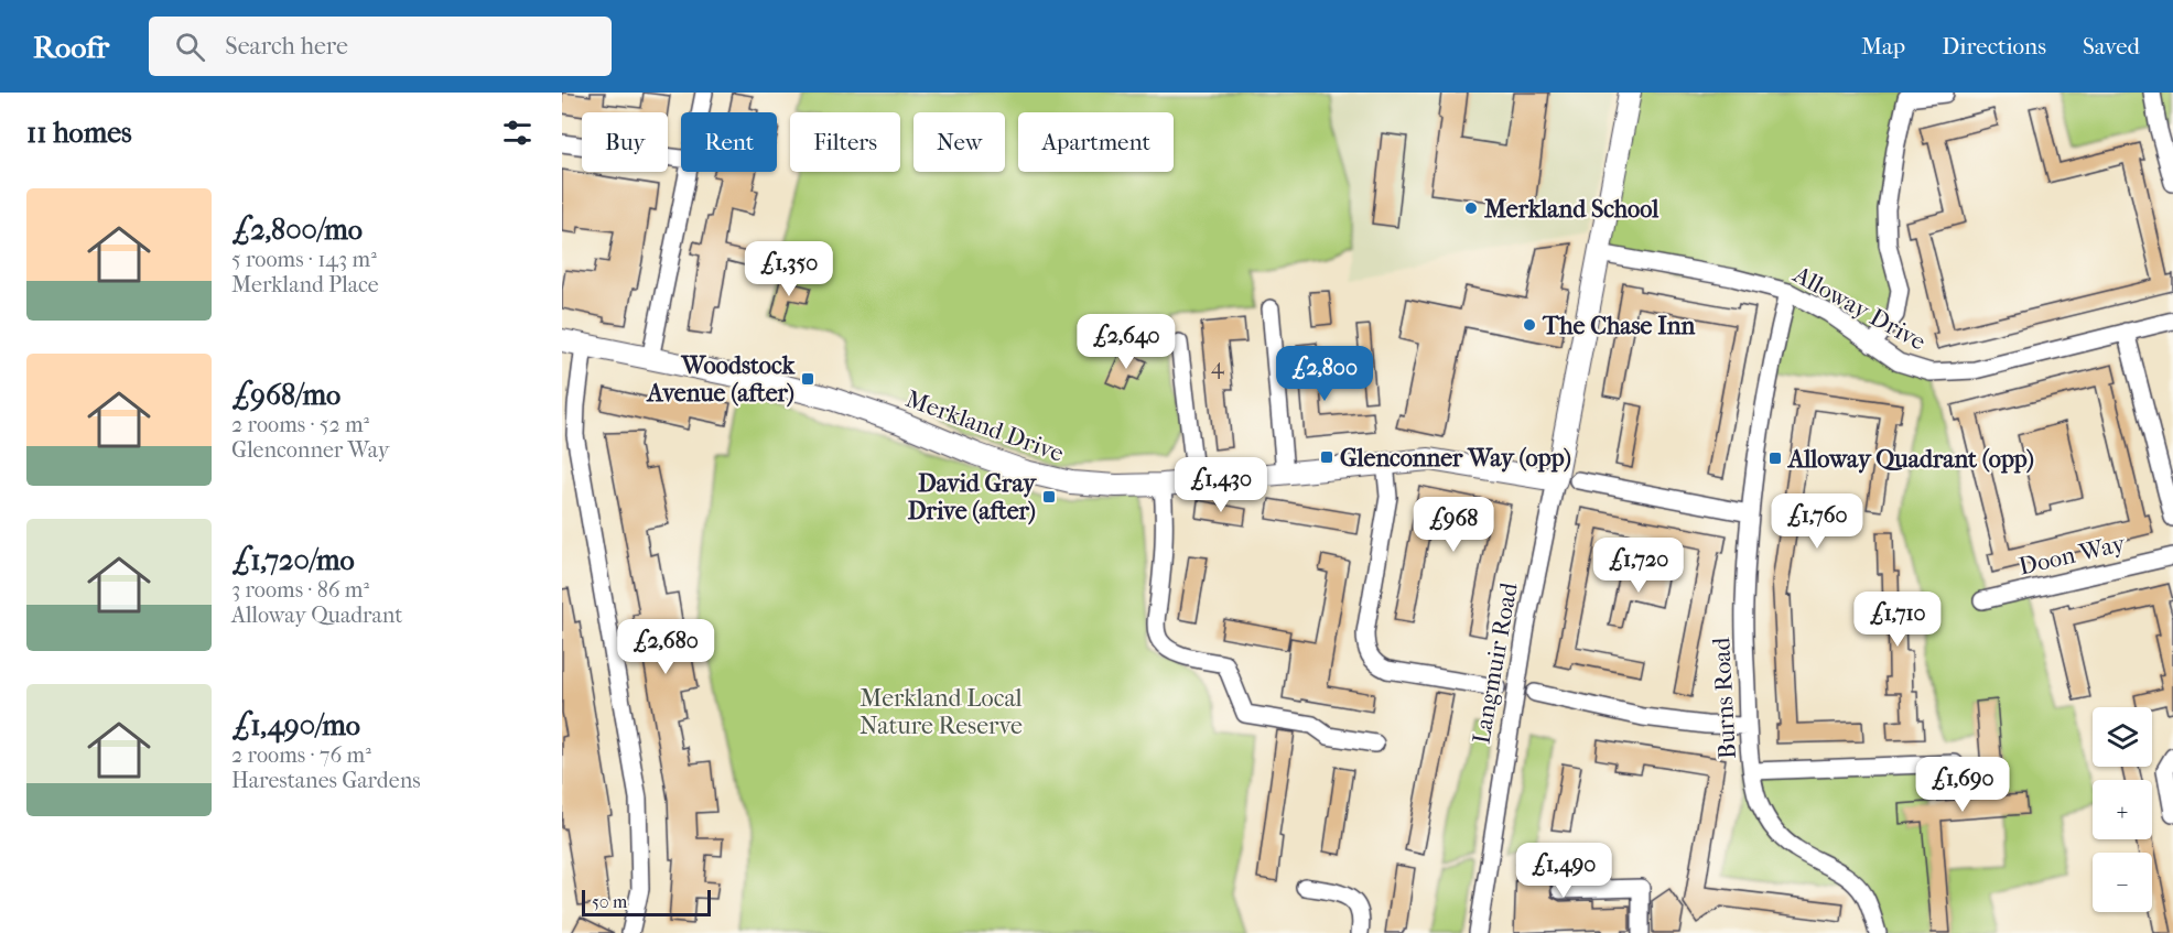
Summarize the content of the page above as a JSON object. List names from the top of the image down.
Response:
{
  "streets": {
    "street": [
      "Alloway Drive",
      "Merkland Drive",
      "Doon Way",
      "Langmuir Road",
      "Burns Road"
    ]
  },
  "crossings": [
    ["Alloway Drive", "Langmuir Road"],
    ["Alloway Drive", "Burns Road"],
    ["Merkland Drive", "Langmuir Road"]
  ],
  "parks": ["Merkland Local Nature Reserve"],
  "places": {
    "other": ["Merkland School", "The Chase Inn"],
    "transit": [
      "Woodstock Avenue (after)",
      "Glenconner Way (opp)",
      "Alloway Quadrant (opp)",
      "David Gray Drive (after)"
    ]
  },
  "house_numbers": ["4"],
  "scale_bar": "50 m",
  "page": {
    "header": "Roofr",
    "search": "Search here",
    "nav": ["Map", "Directions", "Saved"],
    "heading": "11 homes",
    "chip": [
      "Buy",
      "Rent",
      "Filters",
      "New",
      "Apartment"
    ],
    "list": [
      {
        "name": "£2,800/mo",
        "note": "5 rooms · 143 m² · Merkland Place"
      },
      {
        "name": "£968/mo",
        "note": "2 rooms · 52 m² · Glenconner Way"
      },
      {
        "name": "£1,720/mo",
        "note": "3 rooms · 86 m² · Alloway Quadrant"
      },
      {
        "name": "£1,490/mo",
        "note": "2 rooms · 76 m² · Harestanes Gardens"
      }
    ],
    "price": [
      "£1,350",
      "£2,640",
      "£2,800",
      "£1,430",
      "£1,760",
      "£968",
      "£1,720",
      "£1,710",
      "£2,680",
      "£1,690",
      "£1,490"
    ],
    "map_buttons": ["+", "−"],
    "scale": "50 m"
  }
}
